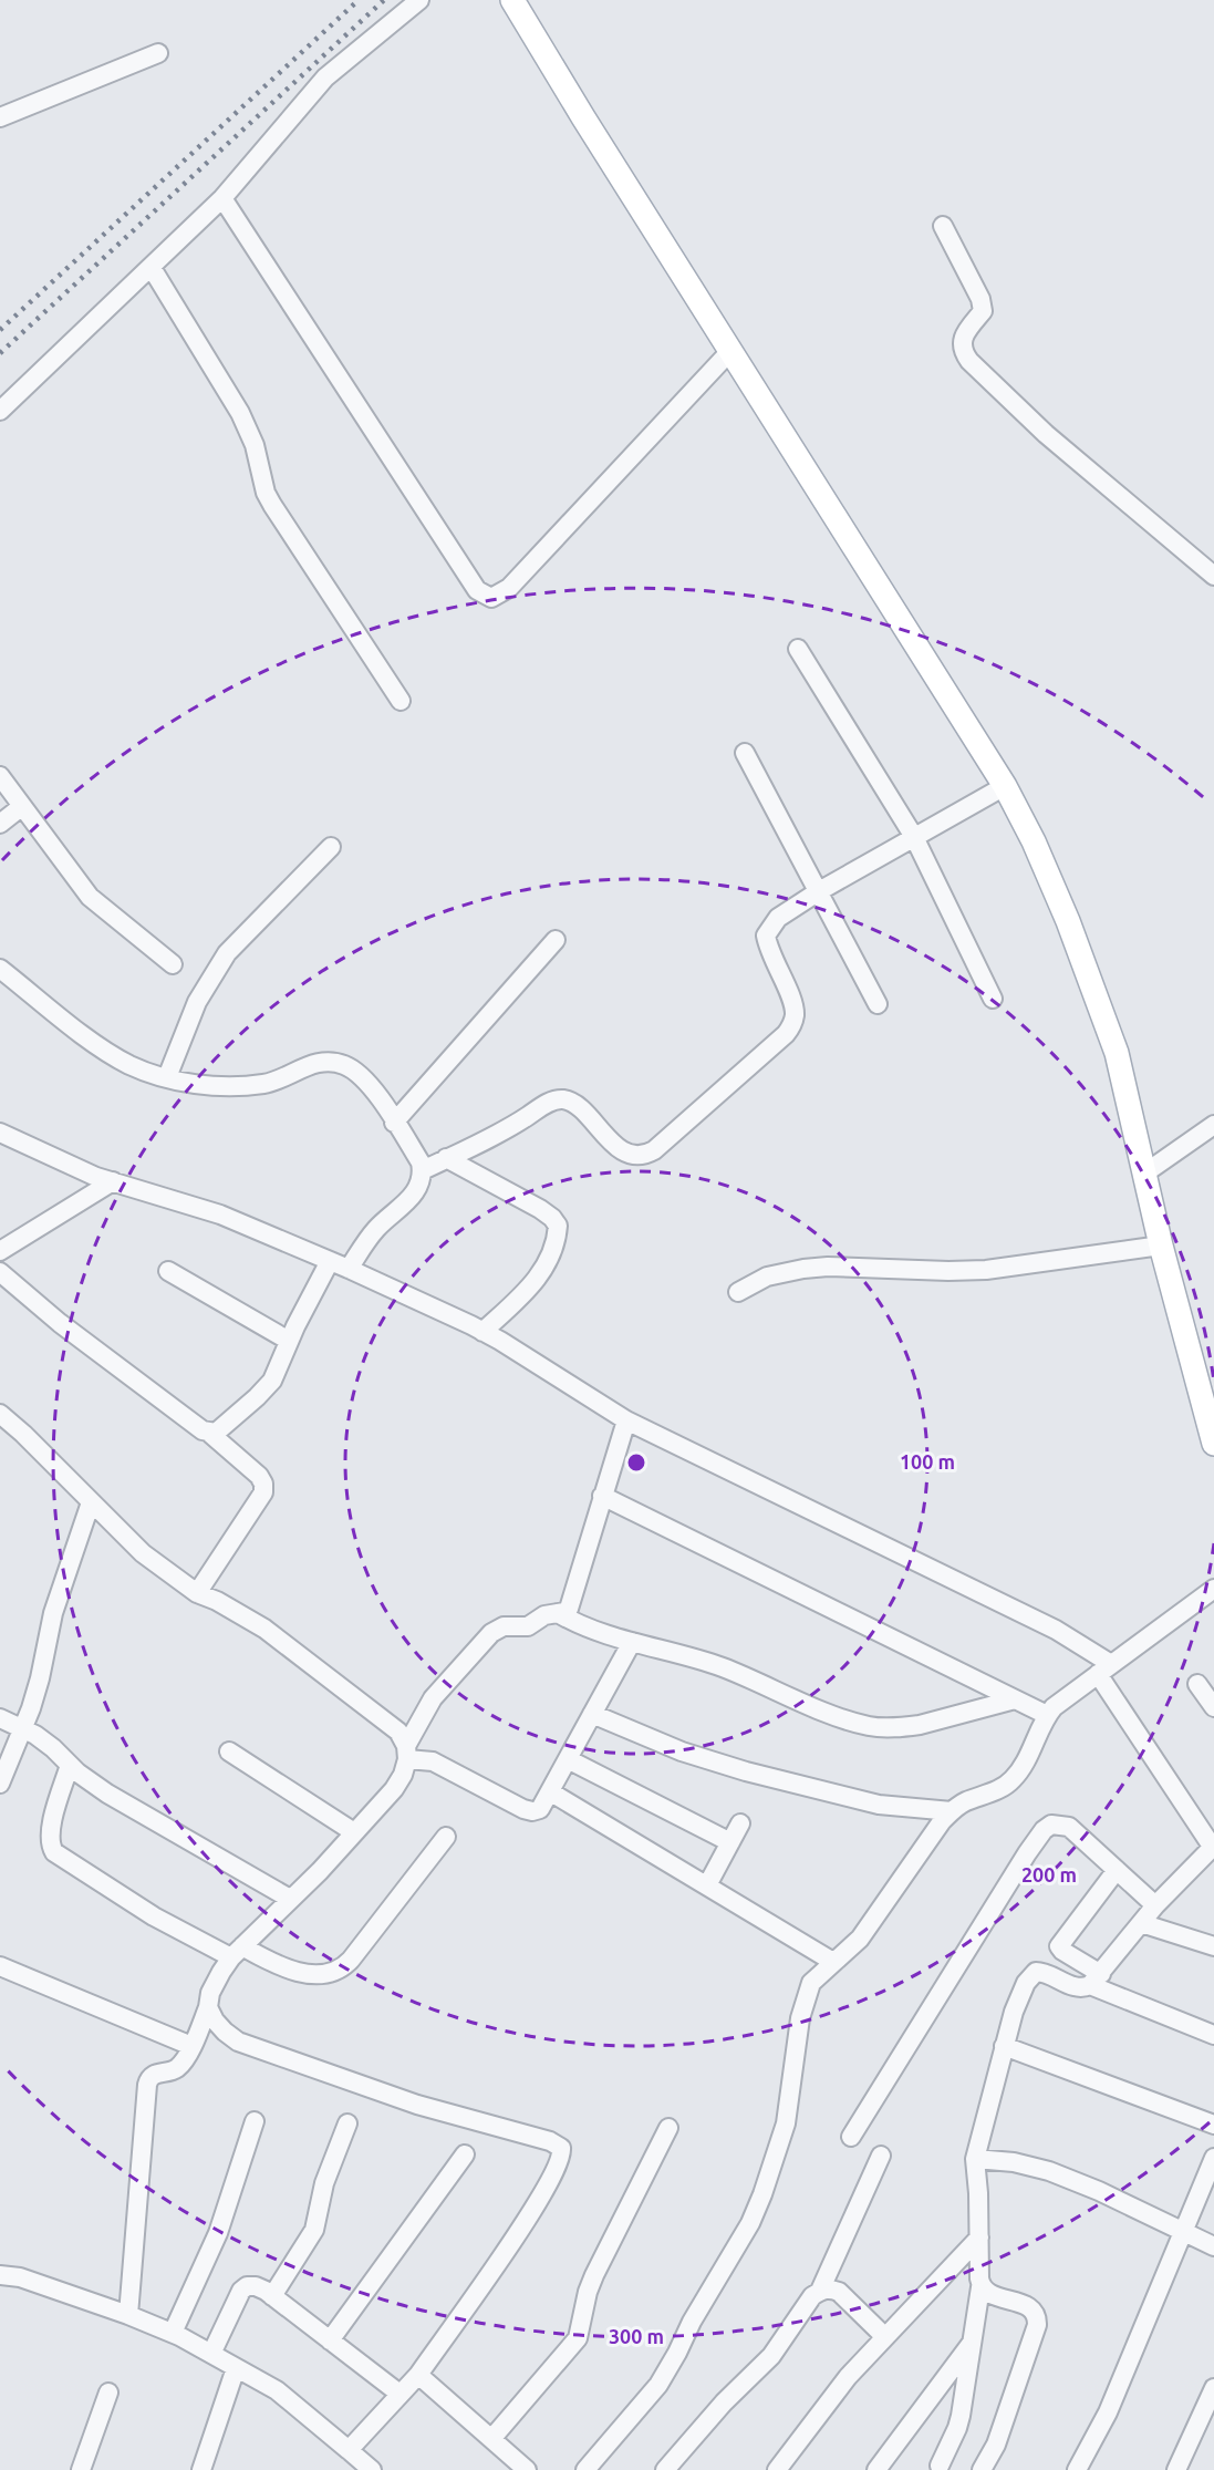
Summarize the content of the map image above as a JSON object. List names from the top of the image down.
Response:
{
  "rings": ["100 m", "200 m", "300 m"]
}
